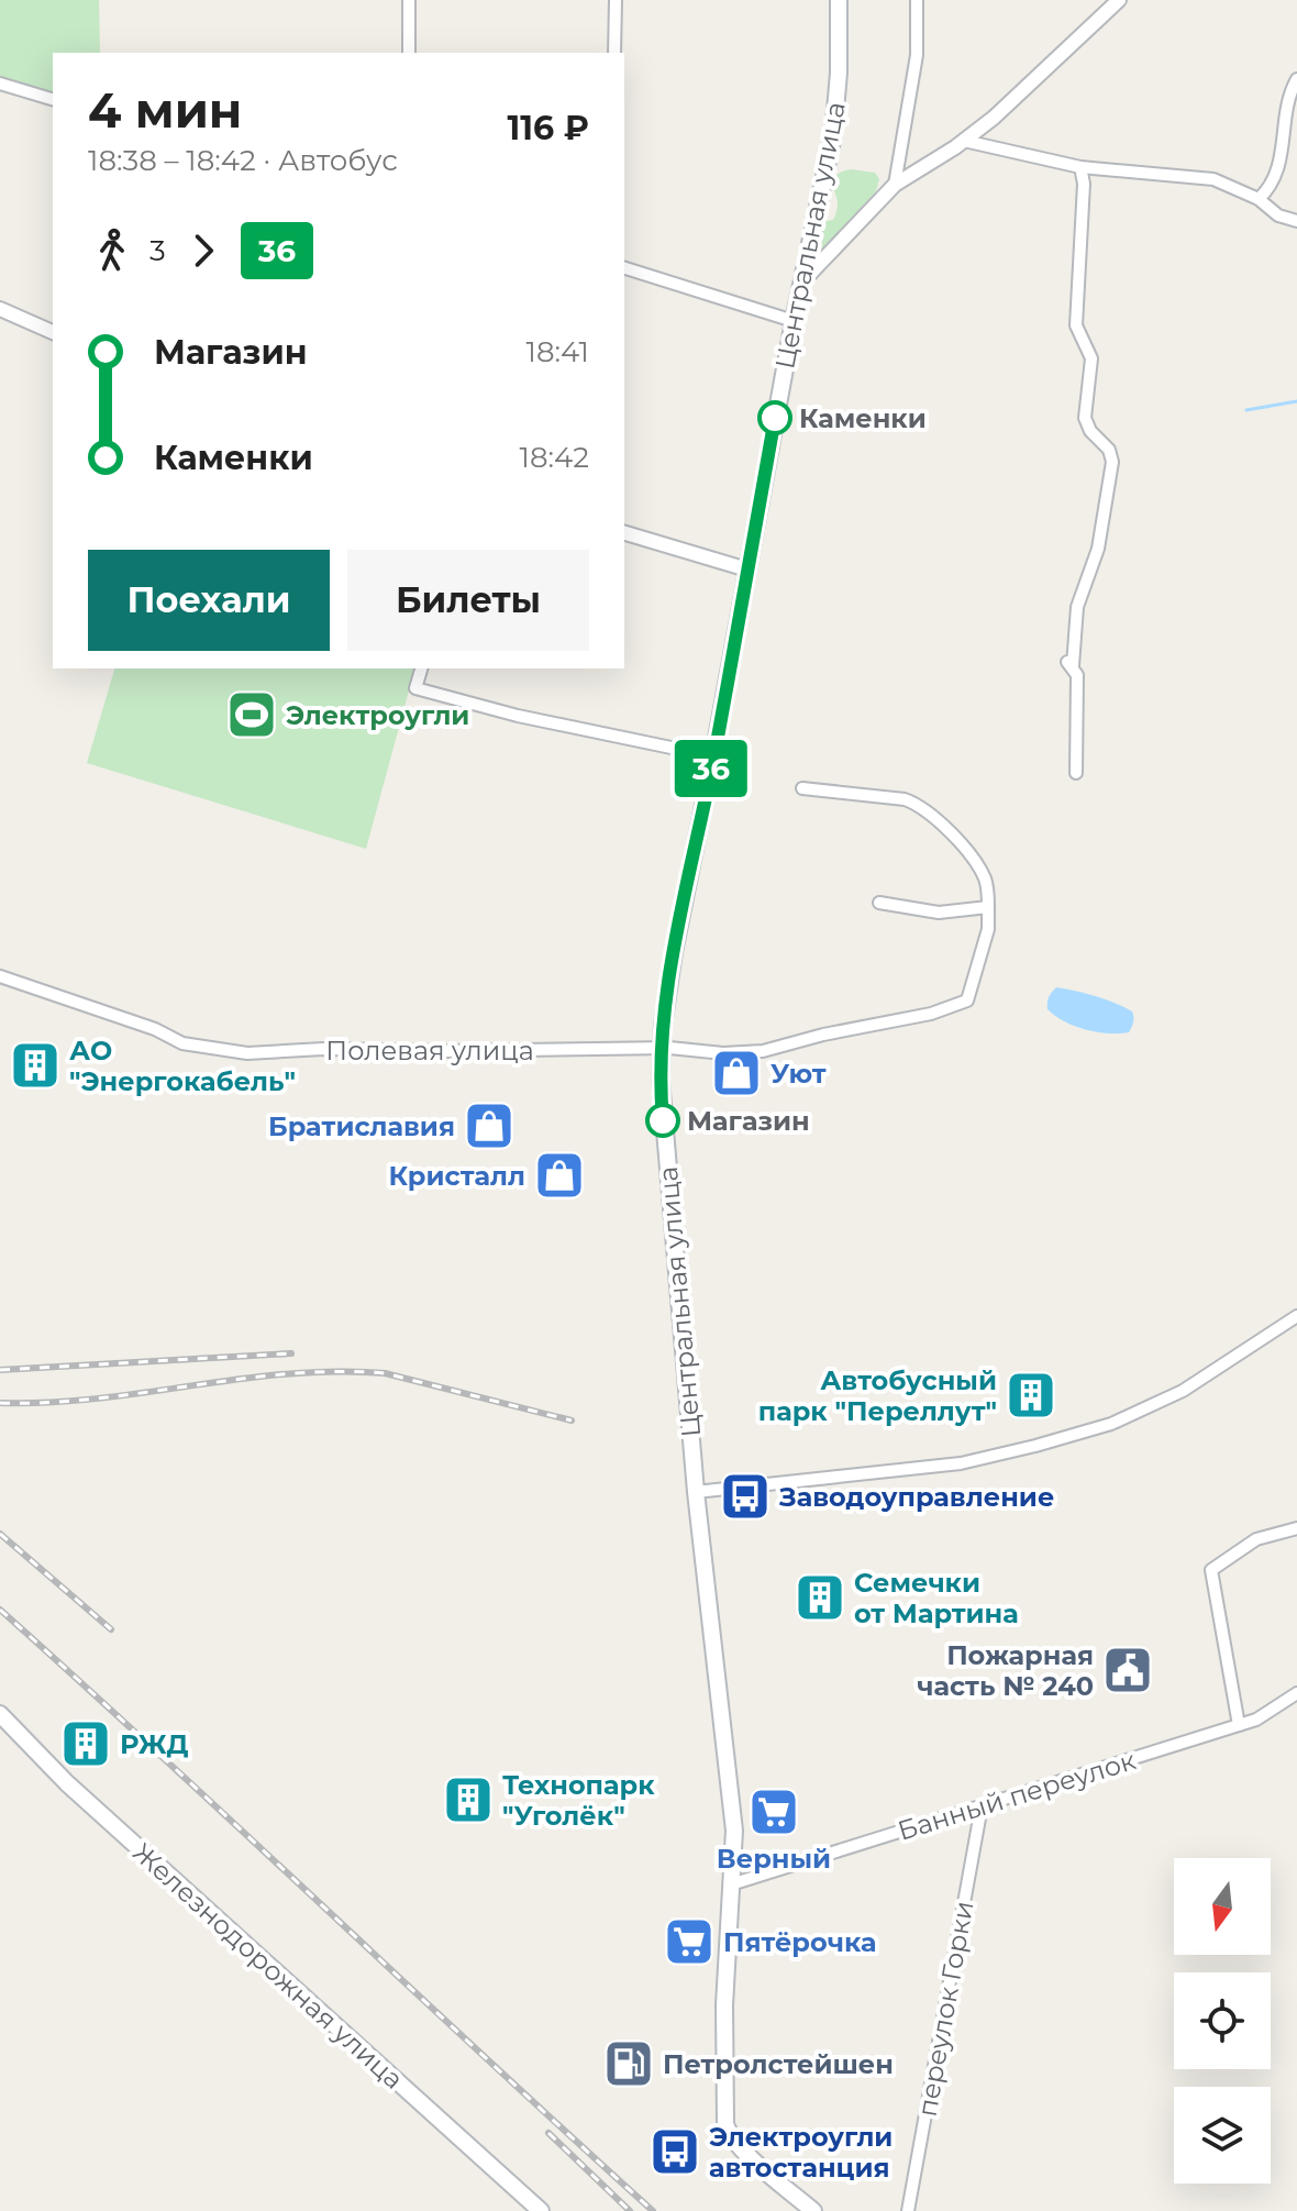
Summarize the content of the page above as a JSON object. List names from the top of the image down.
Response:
{
  "streets": {
    "main road": ["Центральная улица", "Железнодорожная улица"],
    "street": ["Полевая улица", "Банный переулок", "переулок Горки"]
  },
  "crossings": [
    ["Центральная улица", "Полевая улица"],
    ["Центральная улица", "Банный переулок"],
    ["Банный переулок", "переулок Горки"]
  ],
  "places": {
    "other": ["Каменки", "Магазин"],
    "sports": ["Электроугли"],
    "building": [
      "АО \"Энергокабель\"",
      "Автобусный парк \"Переллут\"",
      "Семечки от Мартина",
      "РЖД",
      "Технопарк \"Уголёк\""
    ],
    "shop": ["Уют", "Братиславия", "Кристалл"],
    "bus stop": ["Заводоуправление", "Электроугли автостанция"],
    "public building": ["Пожарная часть № 240"],
    "supermarket": ["Верный", "Пятёрочка"],
    "fuel station": ["Петролстейшен"]
  },
  "lines": ["bus line 36"],
  "north": "bottom",
  "page": {
    "on_map": "36",
    "heading": ["4 мин", "18:38 – 18:42 · Автобус", "116 ₽"],
    "legs": ["3", "36"],
    "list": [
      {
        "name": "Магазин",
        "value": "18:41"
      },
      {
        "name": "Каменки",
        "value": "18:42"
      }
    ],
    "buttons": ["Поехали", "Билеты"]
  }
}
